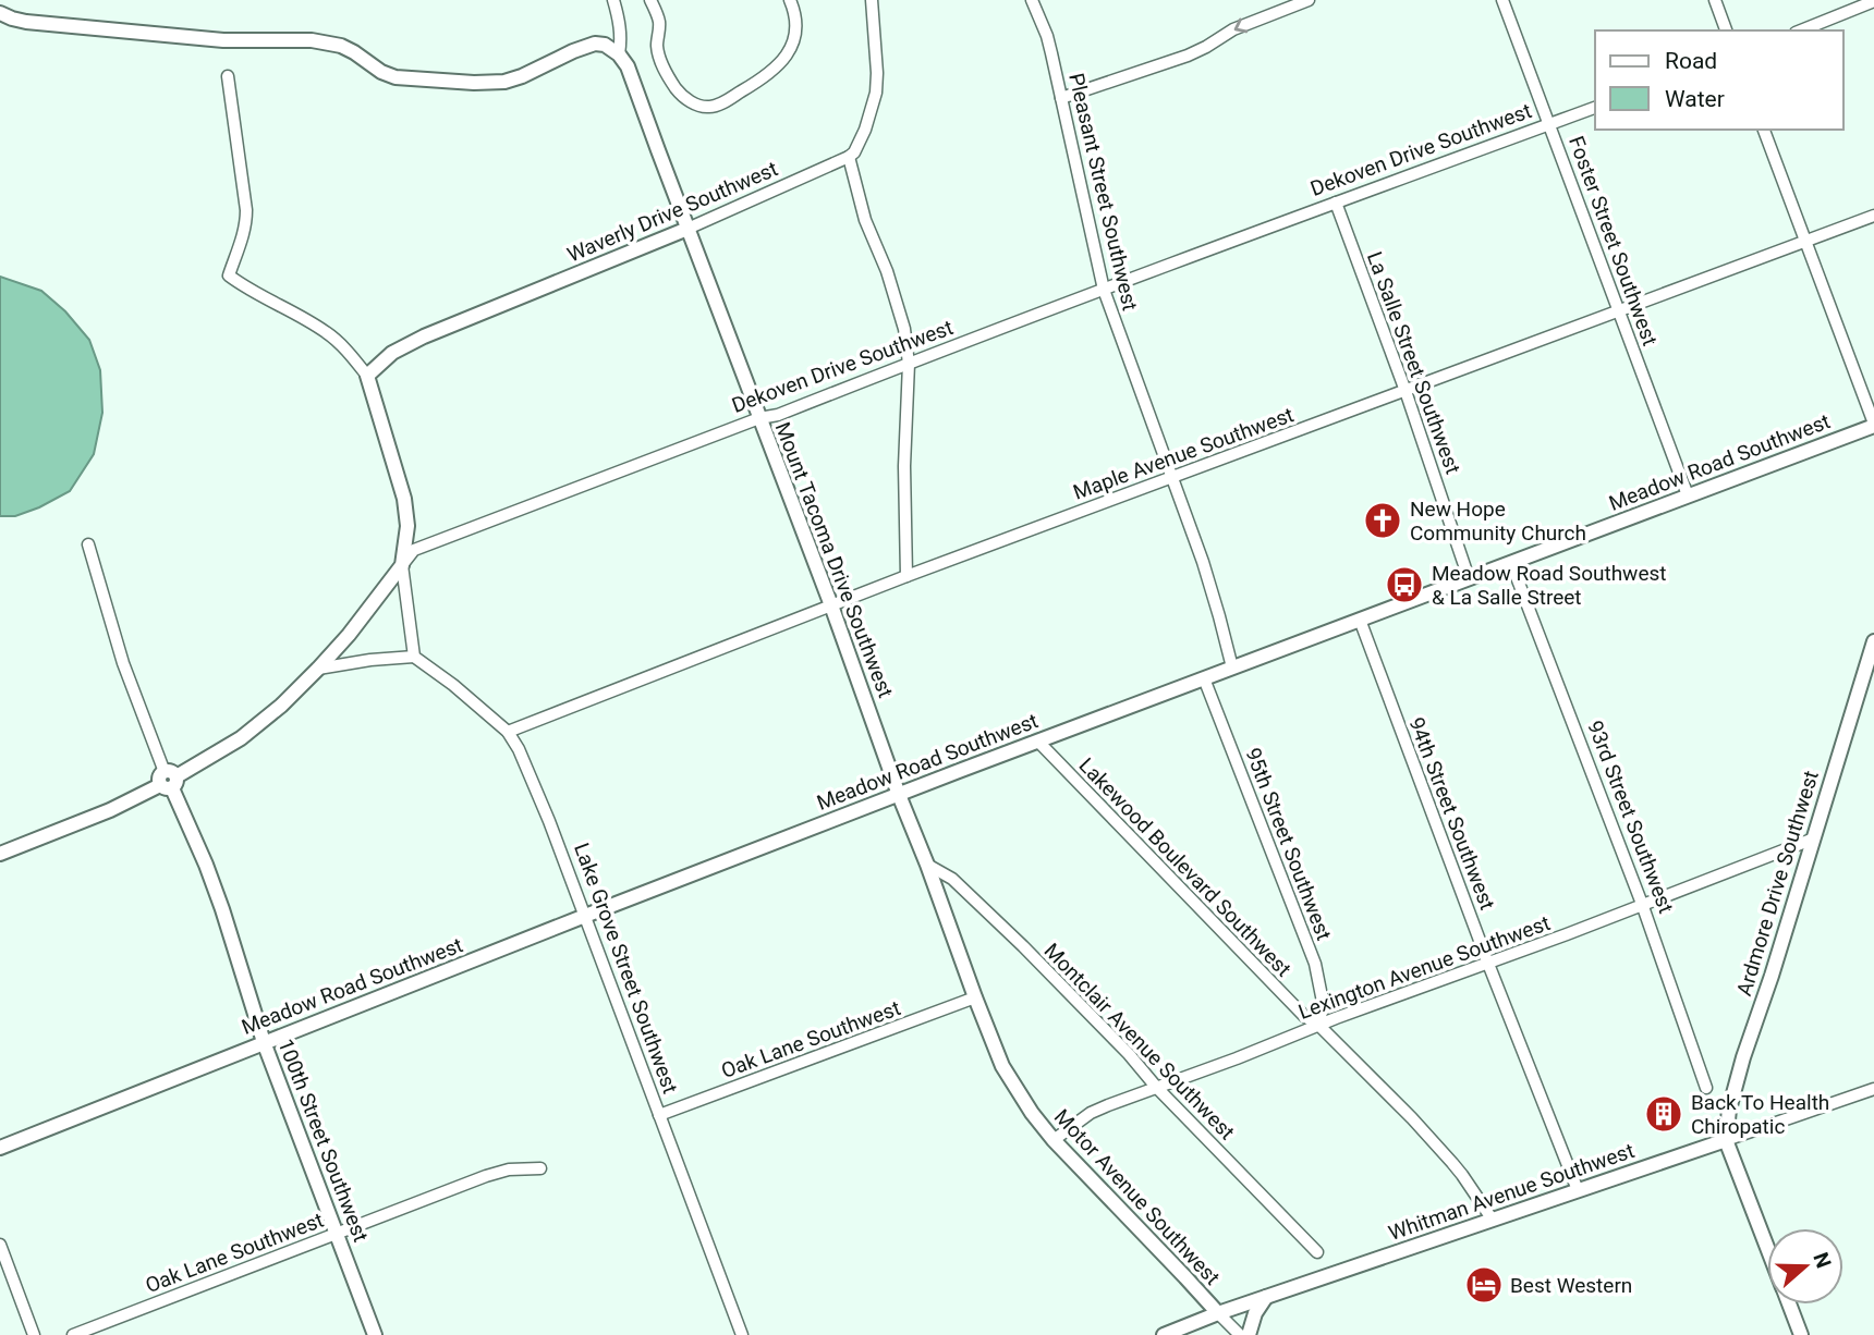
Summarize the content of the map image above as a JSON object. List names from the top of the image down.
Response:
{
  "streets": {
    "street": [
      "Dekoven Drive Southwest",
      "Pleasant Street Southwest",
      "Waverly Drive Southwest",
      "Foster Street Southwest",
      "La Salle Street Southwest",
      "Maple Avenue Southwest",
      "Meadow Road Southwest",
      "Mount Tacoma Drive Southwest",
      "94th Street Southwest",
      "93rd Street Southwest",
      "95th Street Southwest",
      "Lakewood Boulevard Southwest",
      "Ardmore Drive Southwest",
      "Lexington Avenue Southwest",
      "Lake Grove Street Southwest",
      "Oak Lane Southwest",
      "Montclair Avenue Southwest",
      "100th Street Southwest",
      "Whitman Avenue Southwest",
      "Motor Avenue Southwest"
    ]
  },
  "crossings": [
    ["Dekoven Drive Southwest", "Pleasant Street Southwest"],
    ["Dekoven Drive Southwest", "Foster Street Southwest"],
    ["Dekoven Drive Southwest", "La Salle Street Southwest"],
    ["Dekoven Drive Southwest", "Mount Tacoma Drive Southwest"],
    ["Dekoven Drive Southwest", "100th Street Southwest"],
    ["Pleasant Street Southwest", "Maple Avenue Southwest"],
    ["Waverly Drive Southwest", "Mount Tacoma Drive Southwest"],
    ["Foster Street Southwest", "Maple Avenue Southwest"],
    ["Foster Street Southwest", "Meadow Road Southwest"],
    ["La Salle Street Southwest", "Maple Avenue Southwest"],
    ["La Salle Street Southwest", "Meadow Road Southwest"],
    ["Maple Avenue Southwest", "Mount Tacoma Drive Southwest"],
    ["Maple Avenue Southwest", "Lake Grove Street Southwest"],
    ["Meadow Road Southwest", "Mount Tacoma Drive Southwest"],
    ["Meadow Road Southwest", "94th Street Southwest"],
    ["Meadow Road Southwest", "93rd Street Southwest"],
    ["Meadow Road Southwest", "95th Street Southwest"],
    ["Meadow Road Southwest", "Lakewood Boulevard Southwest"],
    ["Meadow Road Southwest", "Lake Grove Street Southwest"],
    ["Meadow Road Southwest", "100th Street Southwest"],
    ["Mount Tacoma Drive Southwest", "Oak Lane Southwest"],
    ["Mount Tacoma Drive Southwest", "Montclair Avenue Southwest"],
    ["Mount Tacoma Drive Southwest", "Motor Avenue Southwest"],
    ["94th Street Southwest", "Lexington Avenue Southwest"],
    ["94th Street Southwest", "Whitman Avenue Southwest"],
    ["93rd Street Southwest", "Lexington Avenue Southwest"],
    ["95th Street Southwest", "Lakewood Boulevard Southwest"],
    ["95th Street Southwest", "Lexington Avenue Southwest"],
    ["Lakewood Boulevard Southwest", "Lexington Avenue Southwest"],
    ["Lakewood Boulevard Southwest", "Whitman Avenue Southwest"],
    ["Ardmore Drive Southwest", "Lexington Avenue Southwest"],
    ["Ardmore Drive Southwest", "Whitman Avenue Southwest"],
    ["Lexington Avenue Southwest", "Montclair Avenue Southwest"],
    ["Lexington Avenue Southwest", "Motor Avenue Southwest"],
    ["Lake Grove Street Southwest", "Oak Lane Southwest"],
    ["Oak Lane Southwest", "100th Street Southwest"],
    ["Oak Lane Southwest", "Motor Avenue Southwest"],
    ["Whitman Avenue Southwest", "Motor Avenue Southwest"]
  ],
  "places": {
    "church": ["New Hope Community Church"],
    "bus stop": ["Meadow Road Southwest & La Salle Street"],
    "building": ["Back To Health Chiropatic"],
    "hotel": ["Best Western"]
  },
  "legend": ["Road", "Water"],
  "north": "right"
}
